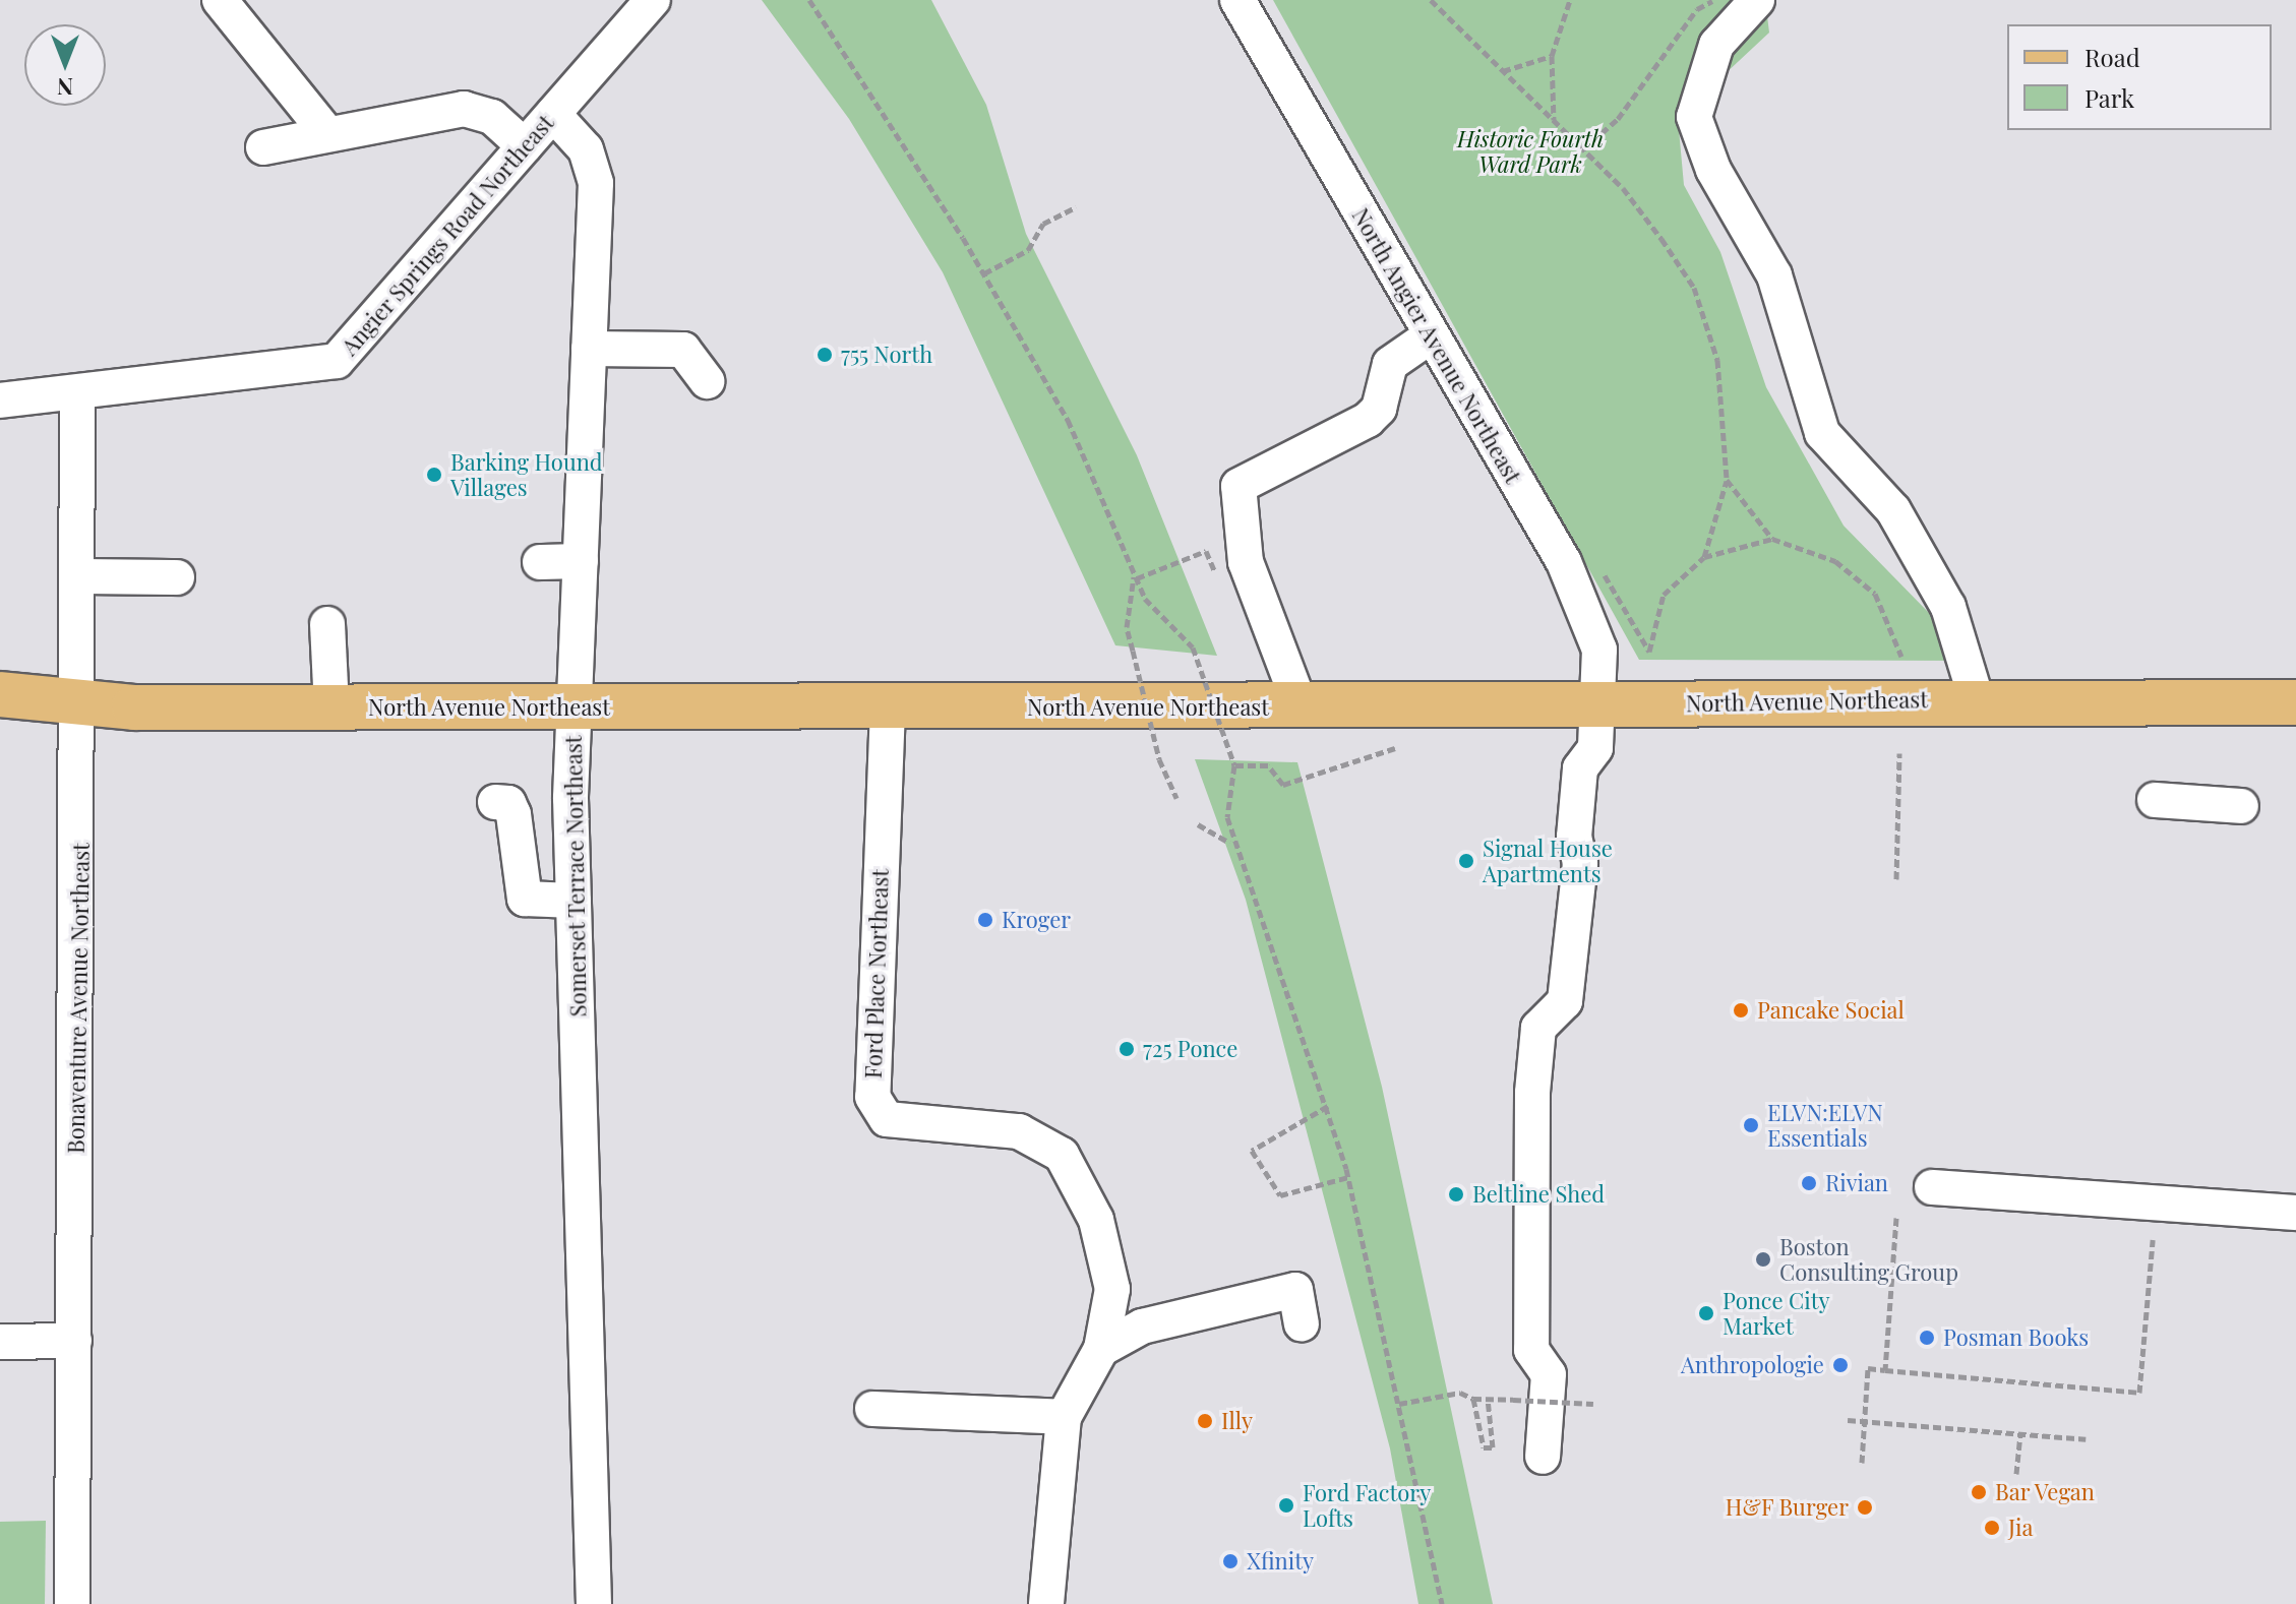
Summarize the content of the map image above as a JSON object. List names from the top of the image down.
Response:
{
  "streets": {
    "main road": ["North Avenue Northeast"],
    "street": [
      "Angier Springs Road Northeast",
      "North Angier Avenue Northeast",
      "Somerset Terrace Northeast",
      "Ford Place Northeast",
      "Bonaventure Avenue Northeast"
    ]
  },
  "crossings": [
    ["Angier Springs Road Northeast", "Somerset Terrace Northeast"],
    ["Angier Springs Road Northeast", "Bonaventure Avenue Northeast"],
    ["North Angier Avenue Northeast", "North Avenue Northeast"],
    ["North Avenue Northeast", "Somerset Terrace Northeast"],
    ["North Avenue Northeast", "Ford Place Northeast"],
    ["North Avenue Northeast", "Bonaventure Avenue Northeast"]
  ],
  "parks": ["Historic Fourth Ward Park"],
  "places": [
    "755 North",
    "Barking Hound Villages",
    "Signal House Apartments",
    "Kroger",
    "Pancake Social",
    "725 Ponce",
    "ELVN:ELVN Essentials",
    "Rivian",
    "Beltline Shed",
    "Boston Consulting Group",
    "Ponce City Market",
    "Posman Books",
    "Anthropologie",
    "Illy",
    "Bar Vegan",
    "Ford Factory Lofts",
    "H&F Burger",
    "Jia",
    "Xfinity"
  ],
  "legend": ["Road", "Park"],
  "north": "bottom"
}
